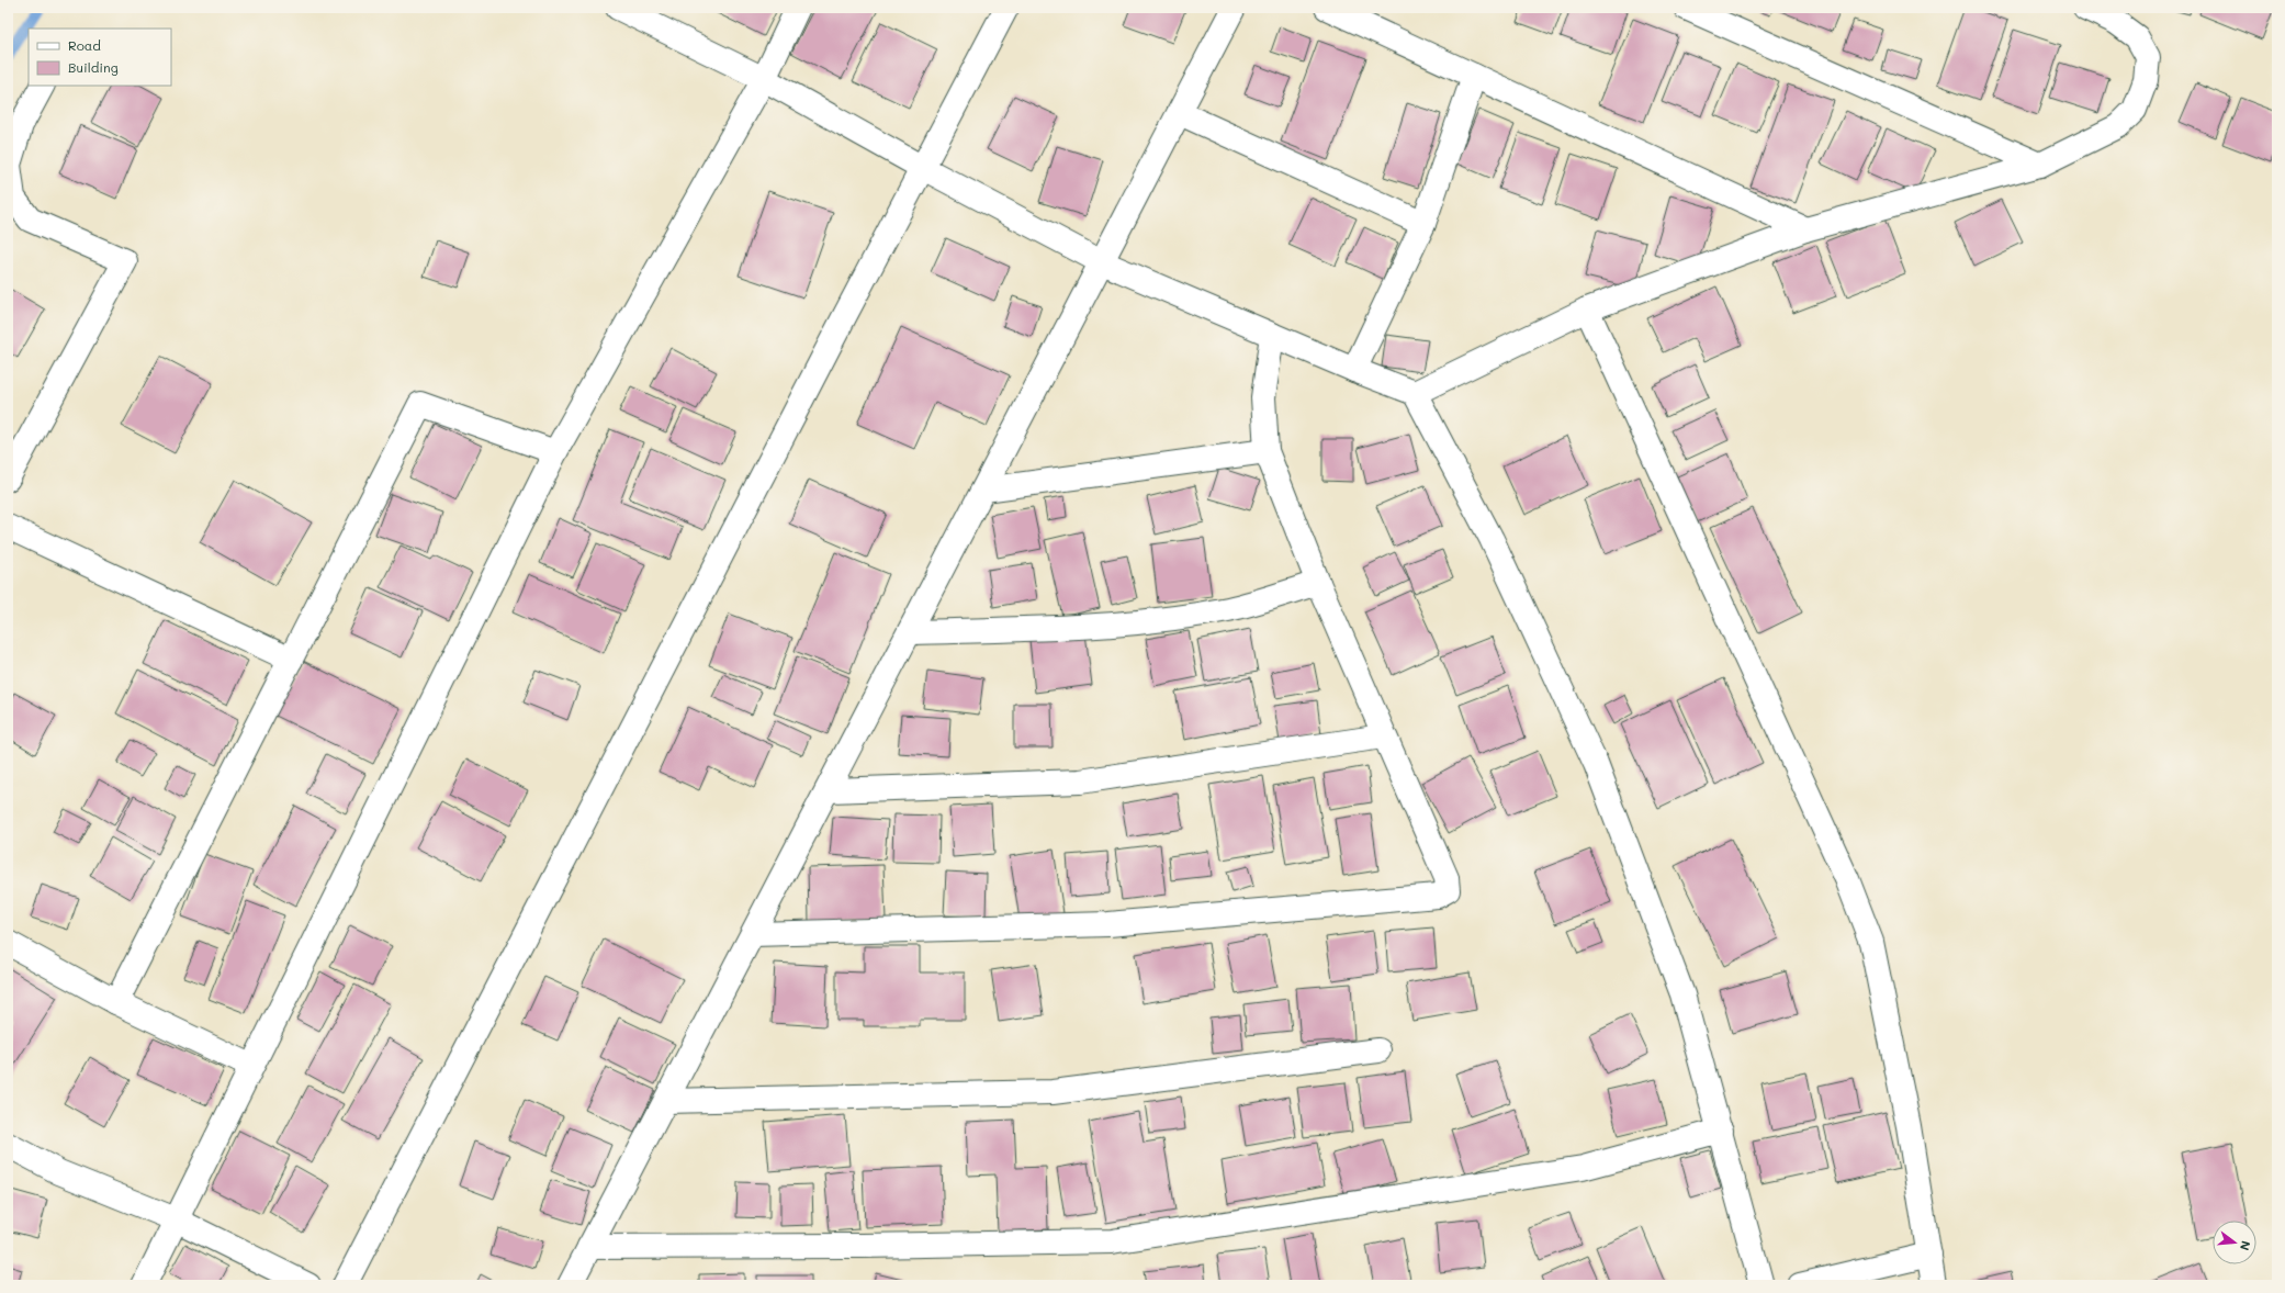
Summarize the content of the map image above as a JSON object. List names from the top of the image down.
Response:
{
  "legend": ["Road", "Building"],
  "north": "right"
}
